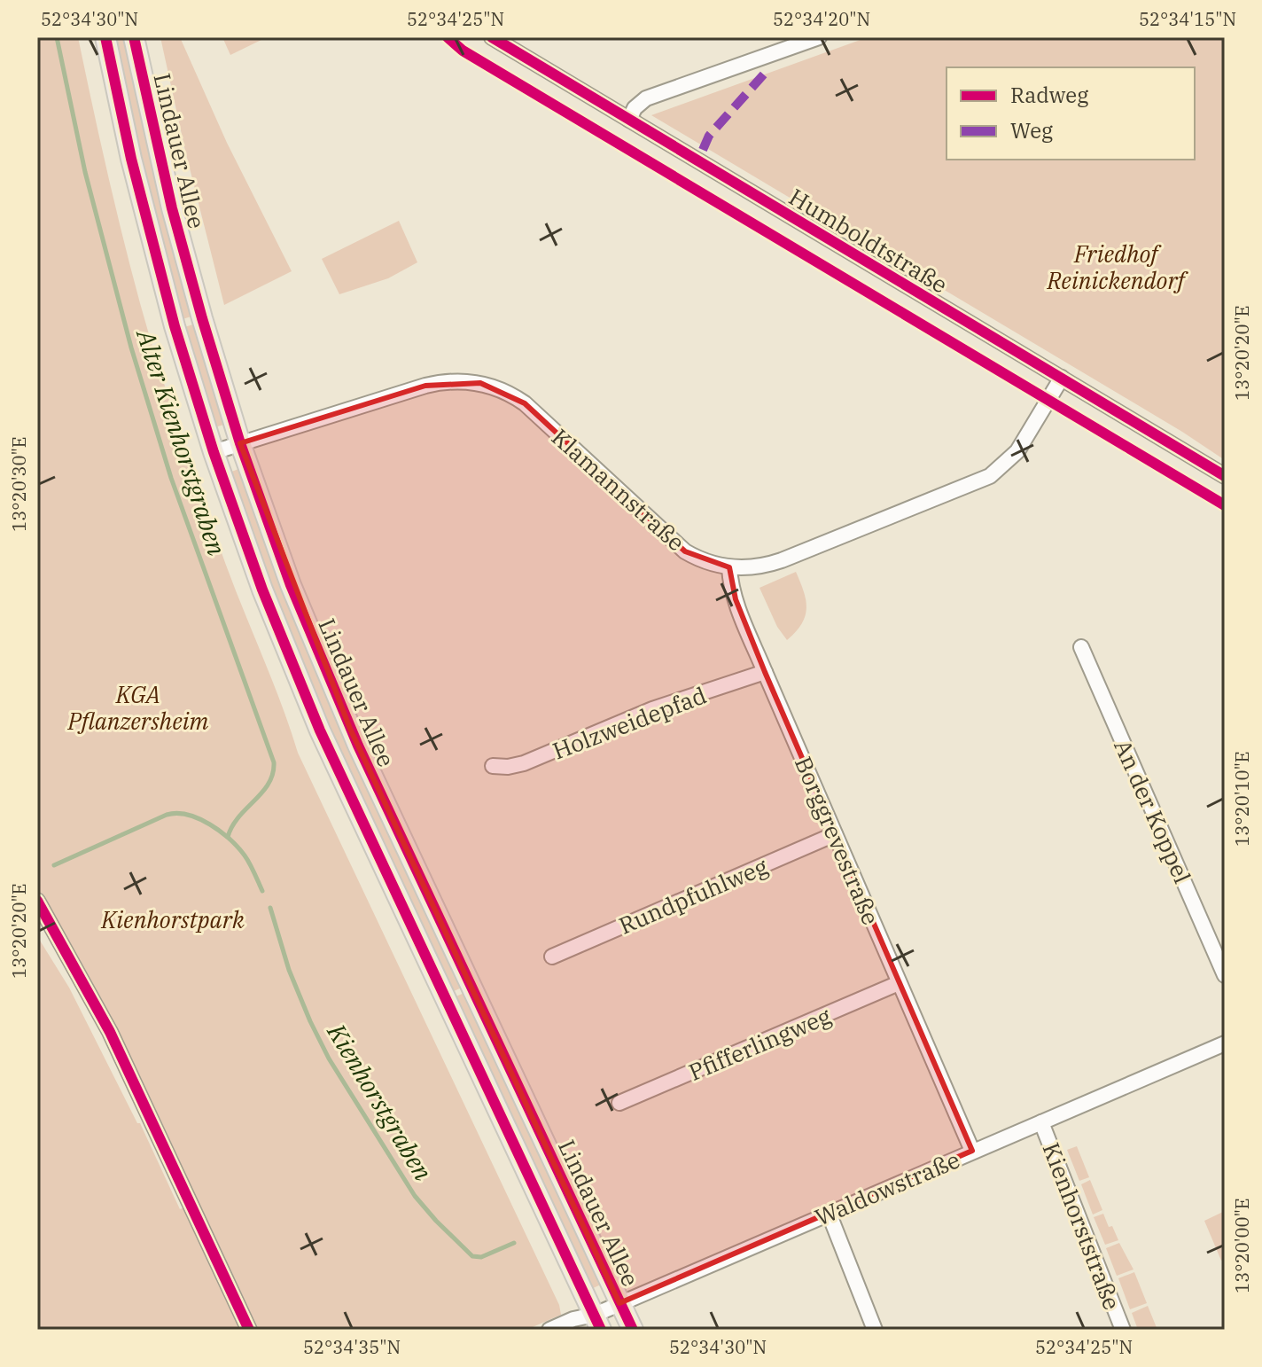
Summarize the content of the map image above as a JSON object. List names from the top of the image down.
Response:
{
  "streets": {
    "main road": ["Lindauer Allee"],
    "street": [
      "Humboldtstraße",
      "Klamannstraße",
      "Holzweidepfad",
      "An der Koppel",
      "Borggrevestraße",
      "Rundpfuhlweg",
      "Pfifferlingweg",
      "Waldowstraße",
      "Kienhorststraße"
    ]
  },
  "crossings": [
    ["Lindauer Allee", "Klamannstraße"],
    ["Lindauer Allee", "Waldowstraße"],
    ["Humboldtstraße", "Klamannstraße"],
    ["Klamannstraße", "Borggrevestraße"],
    ["Holzweidepfad", "Borggrevestraße"],
    ["Borggrevestraße", "Rundpfuhlweg"],
    ["Borggrevestraße", "Pfifferlingweg"],
    ["Borggrevestraße", "Waldowstraße"],
    ["Waldowstraße", "Kienhorststraße"]
  ],
  "water": ["Alter Kienhorstgraben", "Kienhorstgraben"],
  "parks": ["Friedhof Reinickendorf", "KGA Pflanzersheim", "Kienhorstpark"],
  "legend": ["Radweg", "Weg"],
  "coordinates": [
    "52°34'30\"N",
    "52°34'25\"N",
    "52°34'20\"N",
    "52°34'15\"N",
    "13°20'20\"E",
    "13°20'30\"E",
    "13°20'10\"E",
    "13°20'00\"E",
    "52°34'35\"N"
  ]
}
